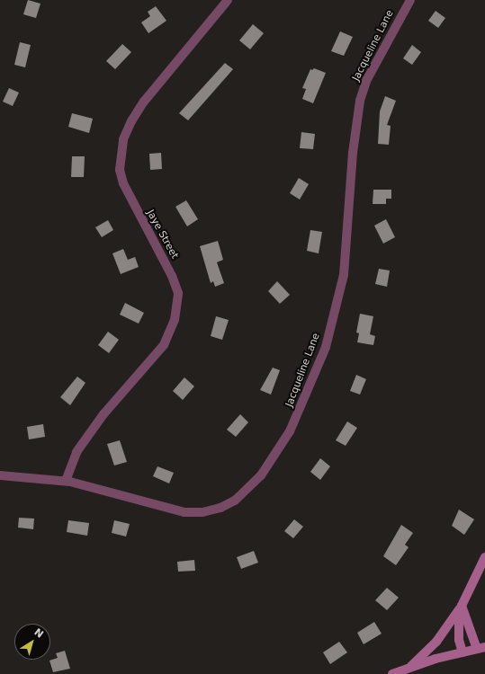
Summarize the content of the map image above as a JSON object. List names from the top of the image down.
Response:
{
  "streets": {
    "street": ["Jacqueline Lane", "Jaye Street"]
  },
  "crossings": [
    ["Jacqueline Lane", "Jaye Street"]
  ],
  "north": "top right"
}
